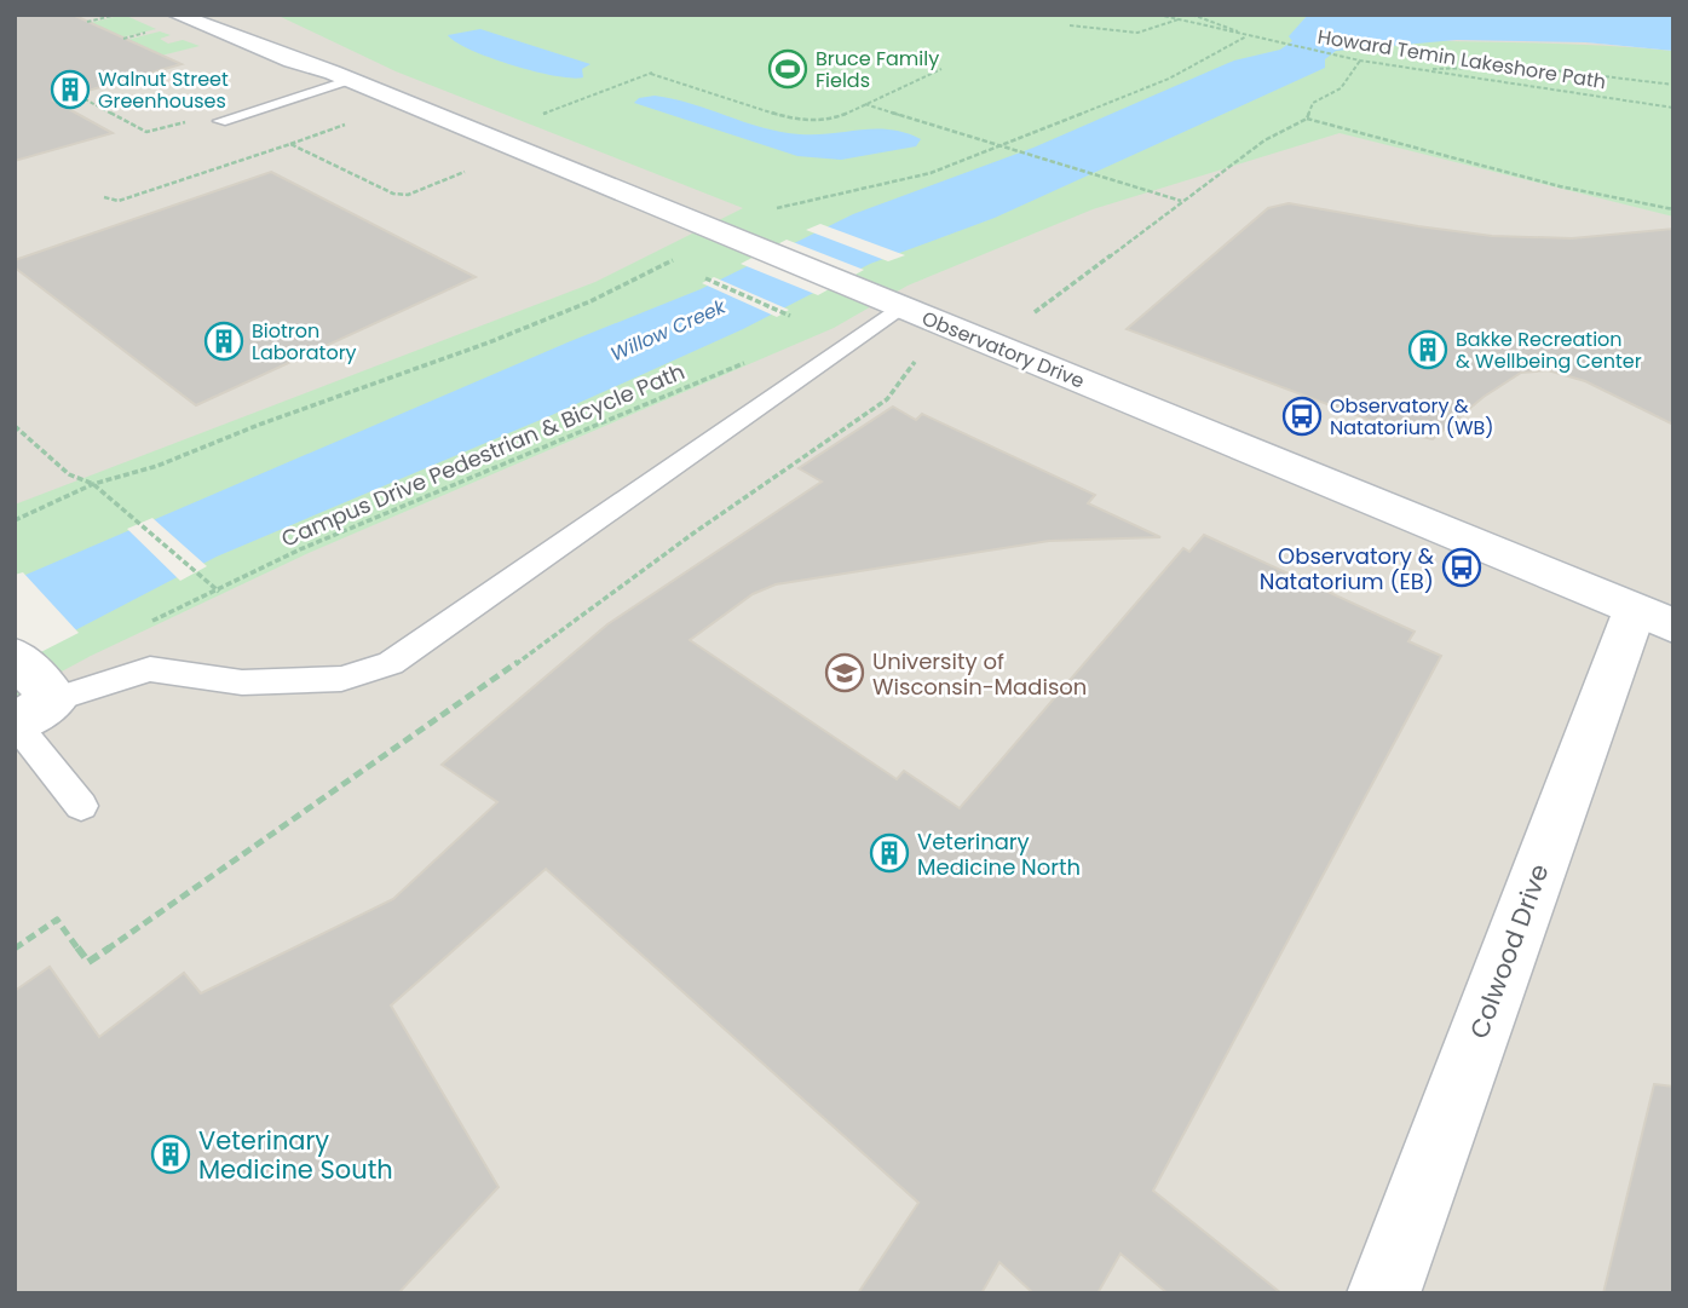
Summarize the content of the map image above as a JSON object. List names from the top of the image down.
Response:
{
  "streets": {
    "street": ["Observatory Drive", "Colwood Drive"],
    "path": ["Howard Temin Lakeshore Path", "Campus Drive Pedestrian & Bicycle Path"]
  },
  "crossings": [
    ["Observatory Drive", "Colwood Drive"]
  ],
  "water": ["Willow Creek"],
  "places": {
    "sports": ["Bruce Family Fields"],
    "building": [
      "Walnut Street Greenhouses",
      "Biotron Laboratory",
      "Bakke Recreation & Wellbeing Center",
      "Veterinary Medicine North",
      "Veterinary Medicine South"
    ],
    "bus stop": ["Observatory & Natatorium (WB)", "Observatory & Natatorium (EB)"],
    "school or university": ["University of Wisconsin-Madison"]
  }
}
